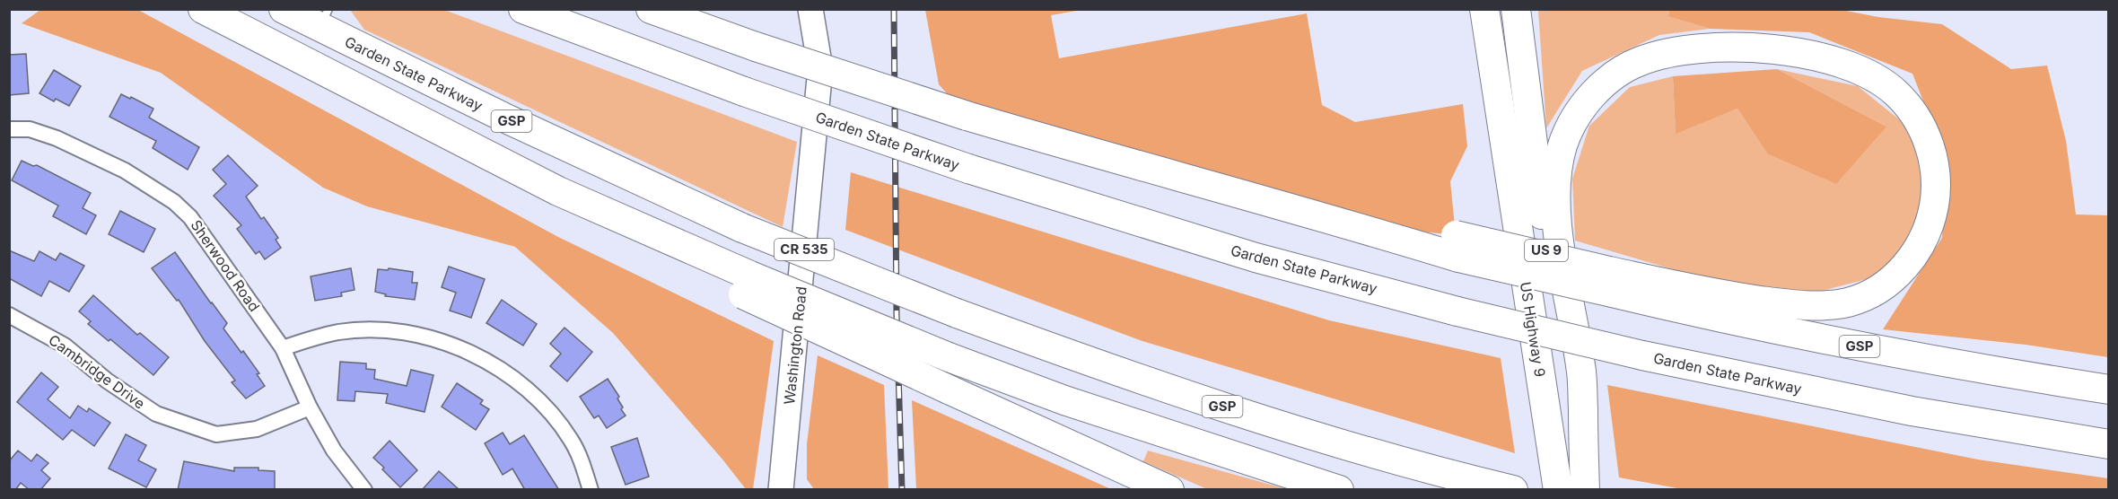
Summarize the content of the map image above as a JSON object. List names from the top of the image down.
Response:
{
  "streets": {
    "highway": [
      "Garden State Parkway",
      "GSP",
      "US 9",
      "US Highway 9"
    ],
    "main road": ["CR 535", "Washington Road"],
    "street": ["Sherwood Road", "Cambridge Drive"]
  },
  "crossings": [
    ["Sherwood Road", "Cambridge Drive"]
  ]
}
